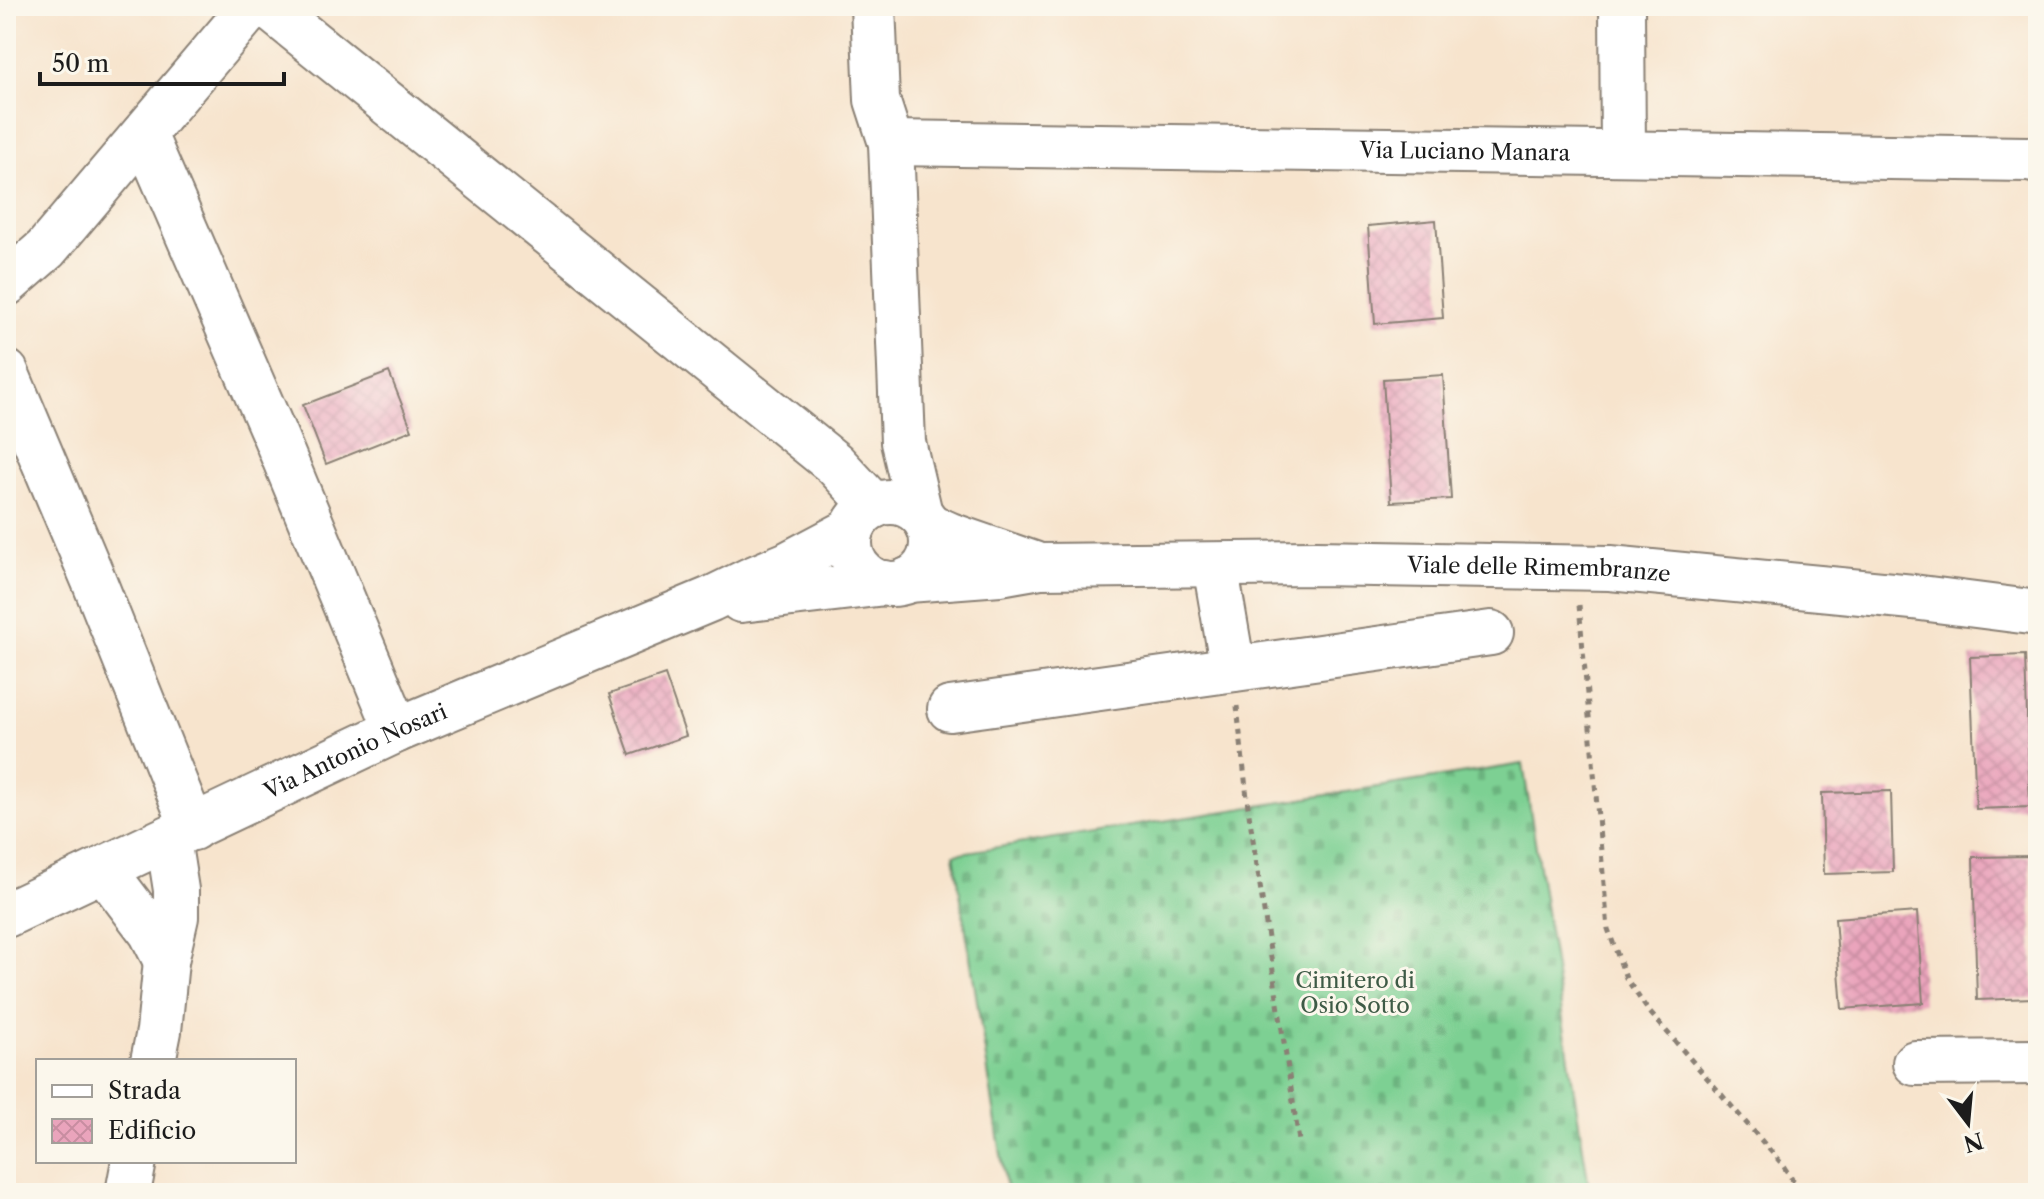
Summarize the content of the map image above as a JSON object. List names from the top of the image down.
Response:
{
  "streets": {
    "street": ["Via Luciano Manara", "Viale delle Rimembranze", "Via Antonio Nosari"]
  },
  "crossings": [
    ["Viale delle Rimembranze", "Via Antonio Nosari"]
  ],
  "parks": ["Cimitero di Osio Sotto"],
  "legend": ["Strada", "Edificio"],
  "scale_bar": "50 m",
  "north": "bottom"
}
